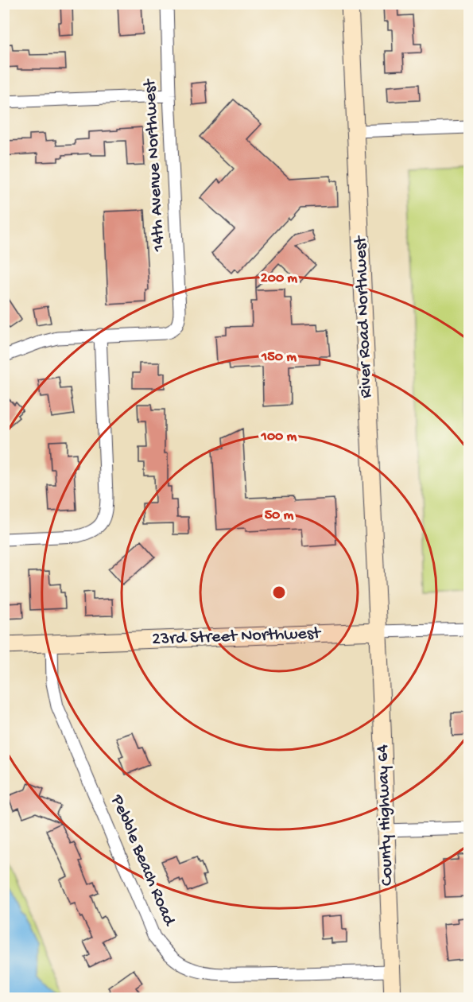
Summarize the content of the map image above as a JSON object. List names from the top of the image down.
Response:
{
  "streets": {
    "street": [
      "14th Avenue Northwest",
      "River Road Northwest",
      "23rd Street Northwest",
      "County Highway 64",
      "Pebble Beach Road"
    ]
  },
  "crossings": [
    ["River Road Northwest", "23rd Street Northwest"],
    ["River Road Northwest", "County Highway 64"],
    ["23rd Street Northwest", "County Highway 64"],
    ["23rd Street Northwest", "Pebble Beach Road"],
    ["County Highway 64", "Pebble Beach Road"]
  ],
  "rings": [
    "200 m",
    "150 m",
    "100 m",
    "50 m"
  ]
}
